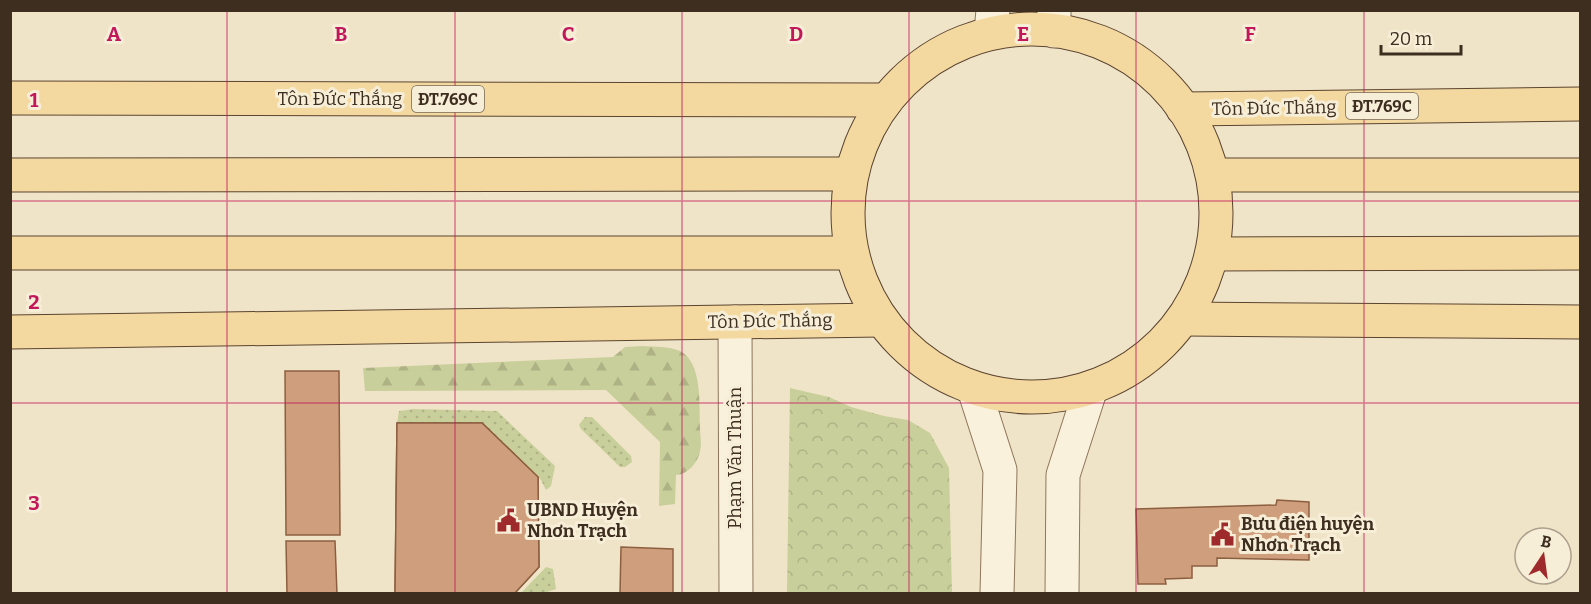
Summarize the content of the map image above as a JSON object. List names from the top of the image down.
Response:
{
  "streets": {
    "main road": ["Tôn Đức Thắng", "ĐT.769C"],
    "street": ["Phạm Văn Thuận"]
  },
  "crossings": [
    ["Tôn Đức Thắng", "Phạm Văn Thuận"]
  ],
  "places": {
    "public building": ["UBND Huyện Nhơn Trạch", "Bưu điện huyện Nhơn Trạch"]
  },
  "scale_bar": "20 m",
  "north": "top",
  "grid": {
    "columns": [
      "A",
      "B",
      "C",
      "D",
      "E",
      "F"
    ],
    "rows": ["1", "2", "3"]
  }
}
